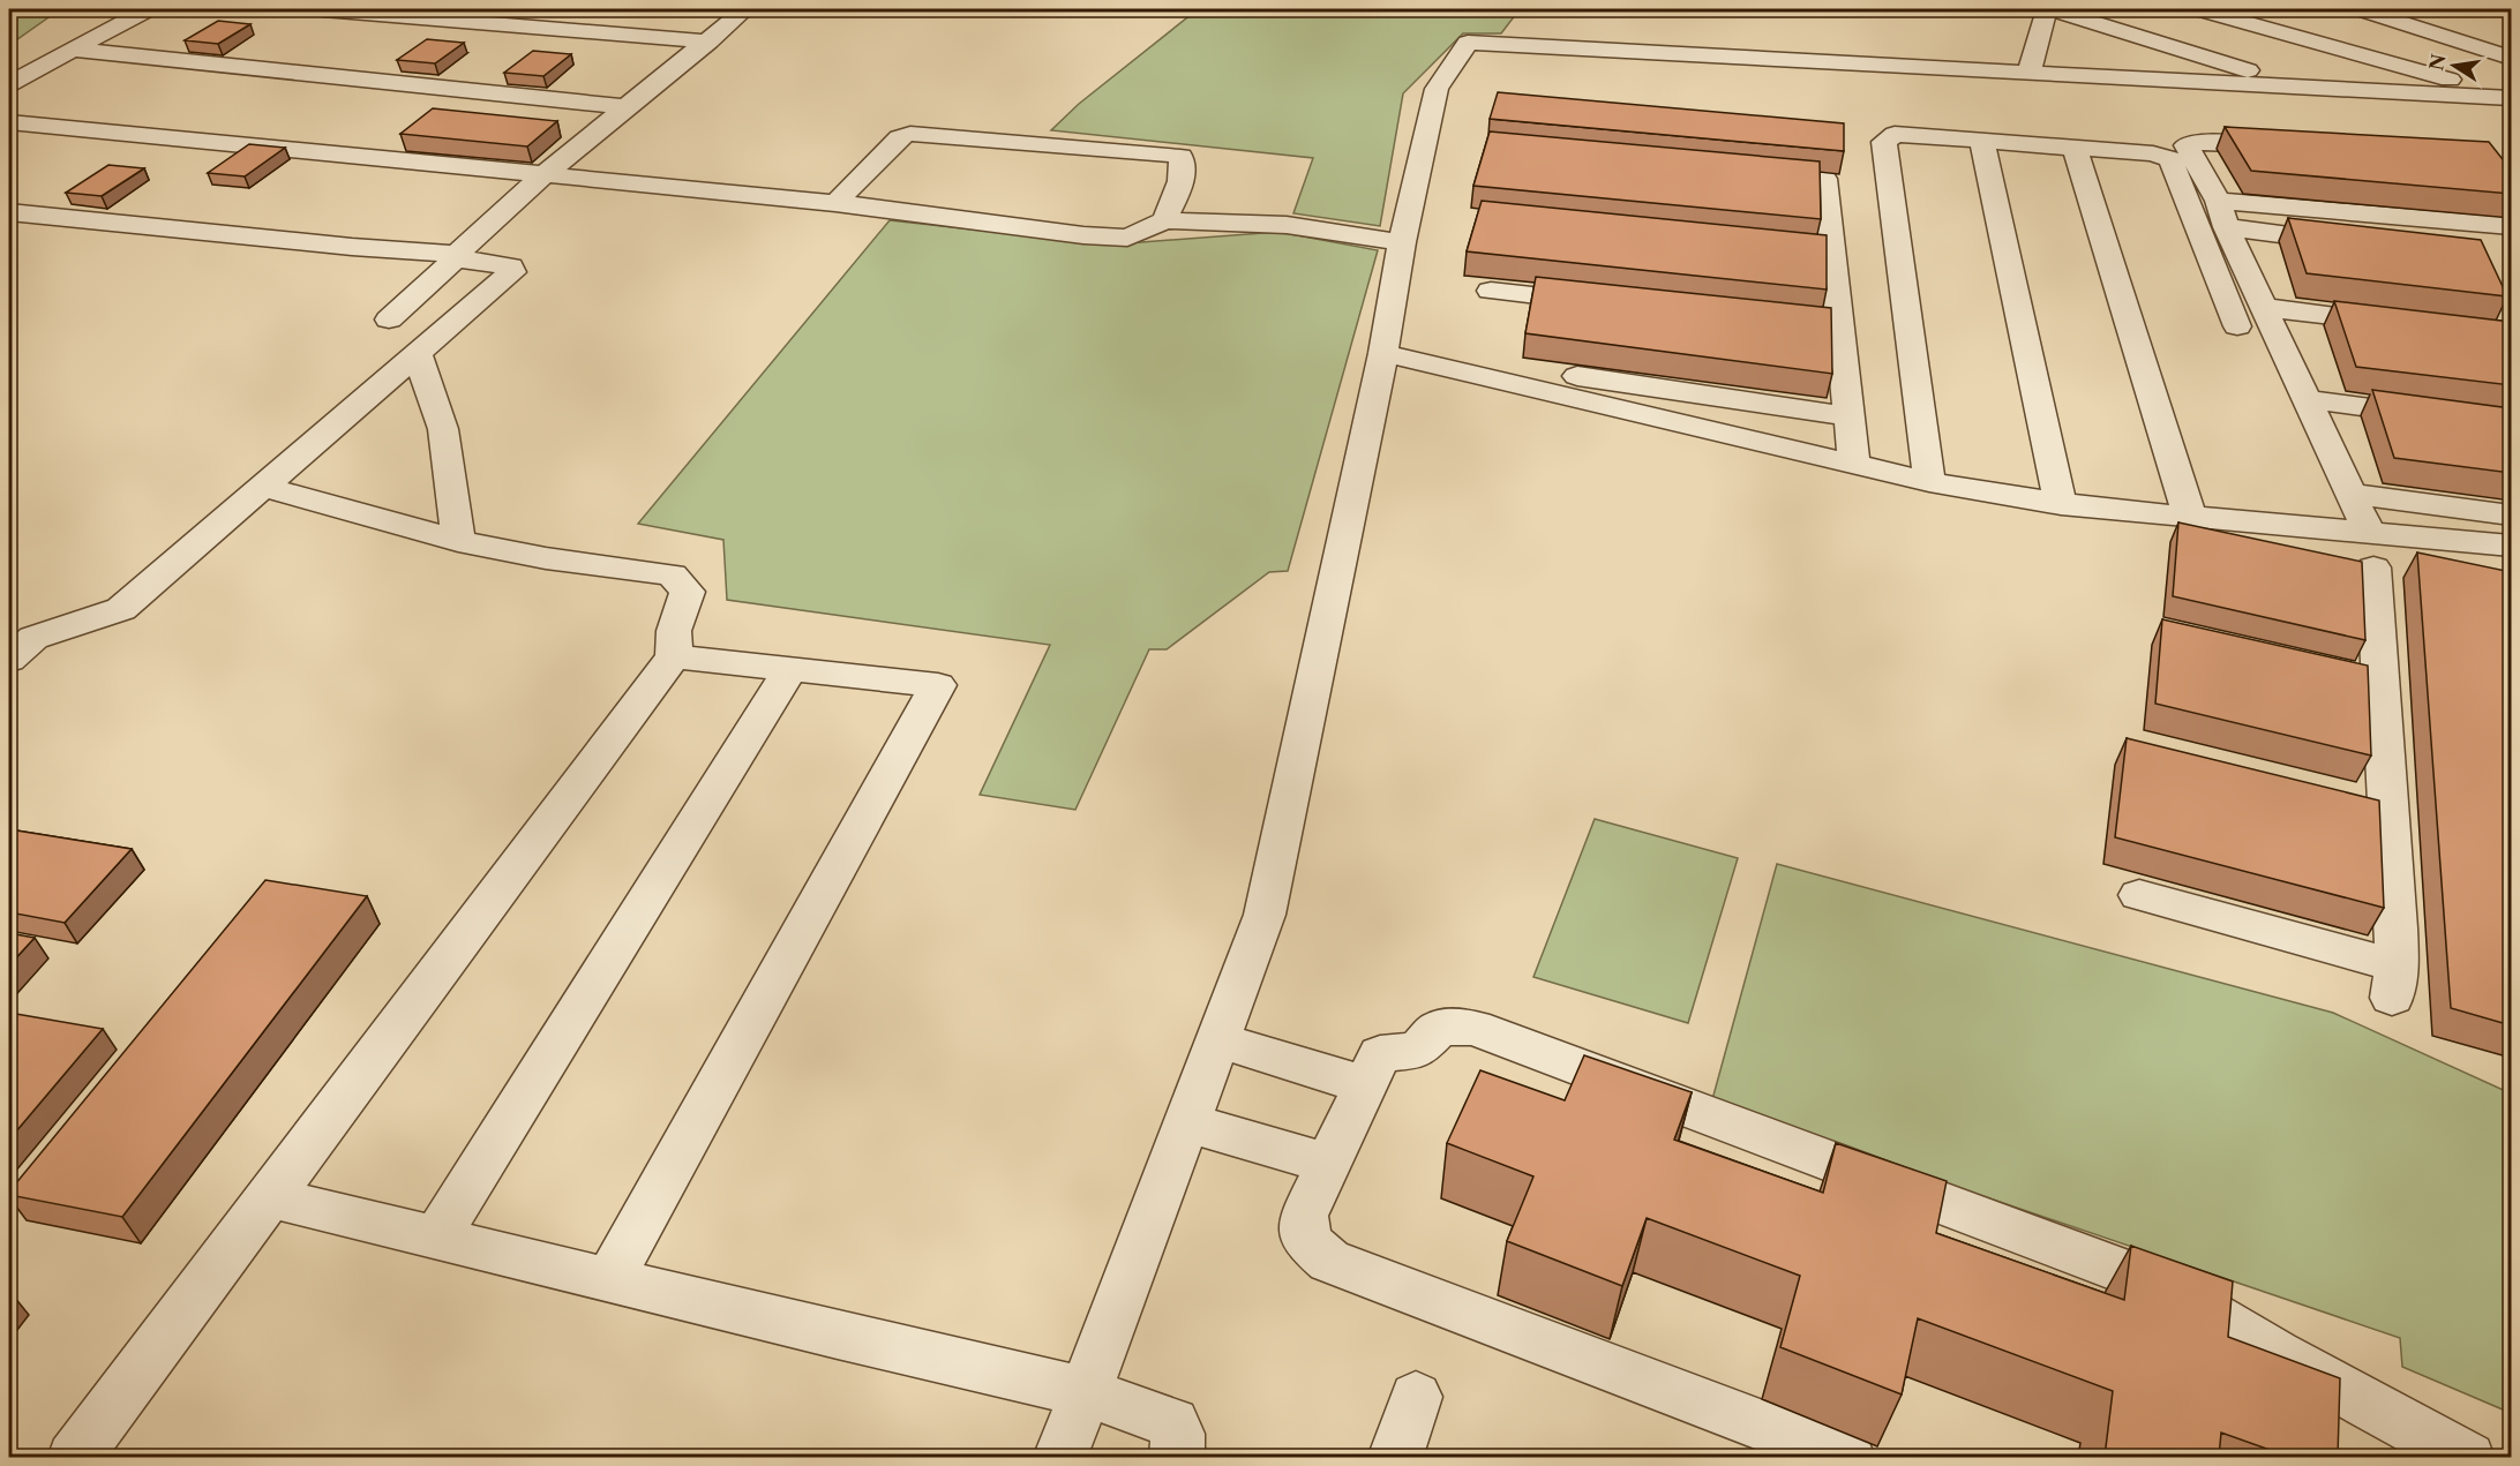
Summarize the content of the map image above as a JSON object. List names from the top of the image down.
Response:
{
  "north": "left"
}
